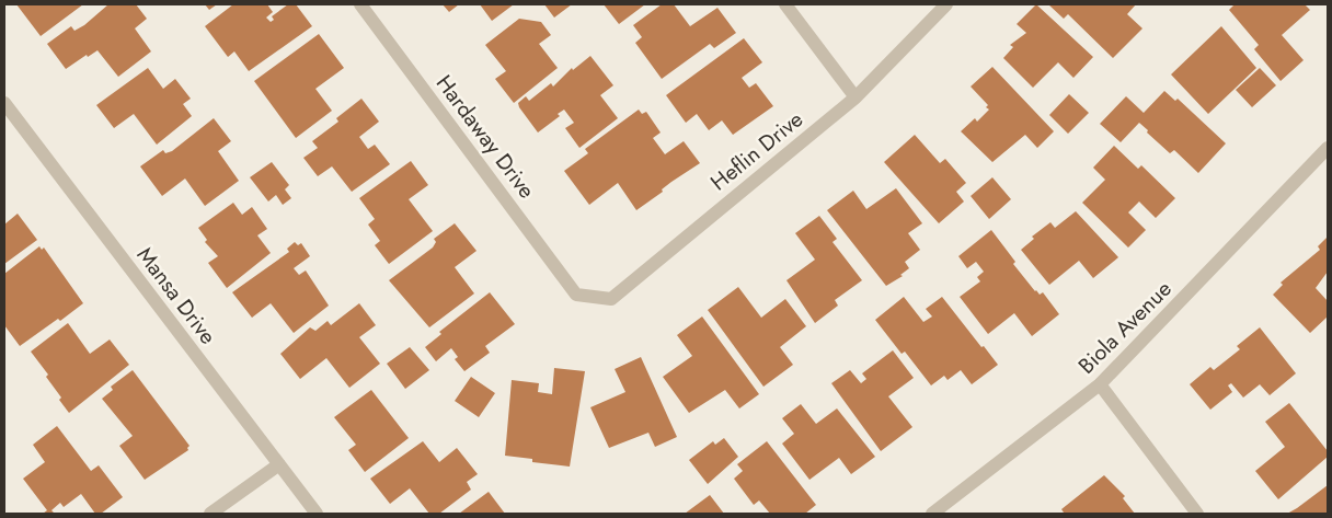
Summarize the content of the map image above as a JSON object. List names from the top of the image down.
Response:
{
  "streets": {
    "street": [
      "Hardaway Drive",
      "Heflin Drive",
      "Mansa Drive",
      "Biola Avenue"
    ]
  },
  "crossings": [
    ["Hardaway Drive", "Heflin Drive"]
  ]
}
